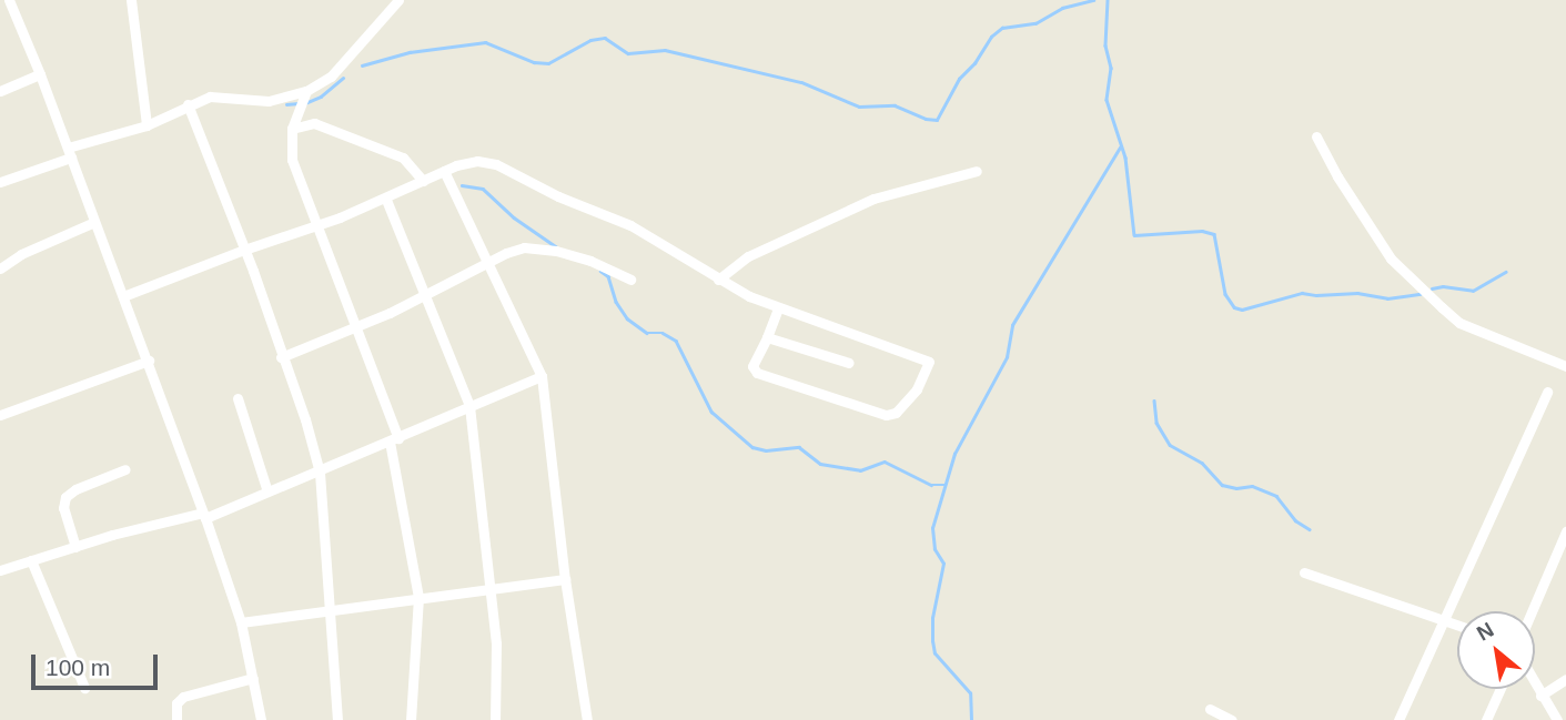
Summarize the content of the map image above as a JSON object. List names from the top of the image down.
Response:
{
  "scale_bar": "100 m",
  "north": "top left"
}
